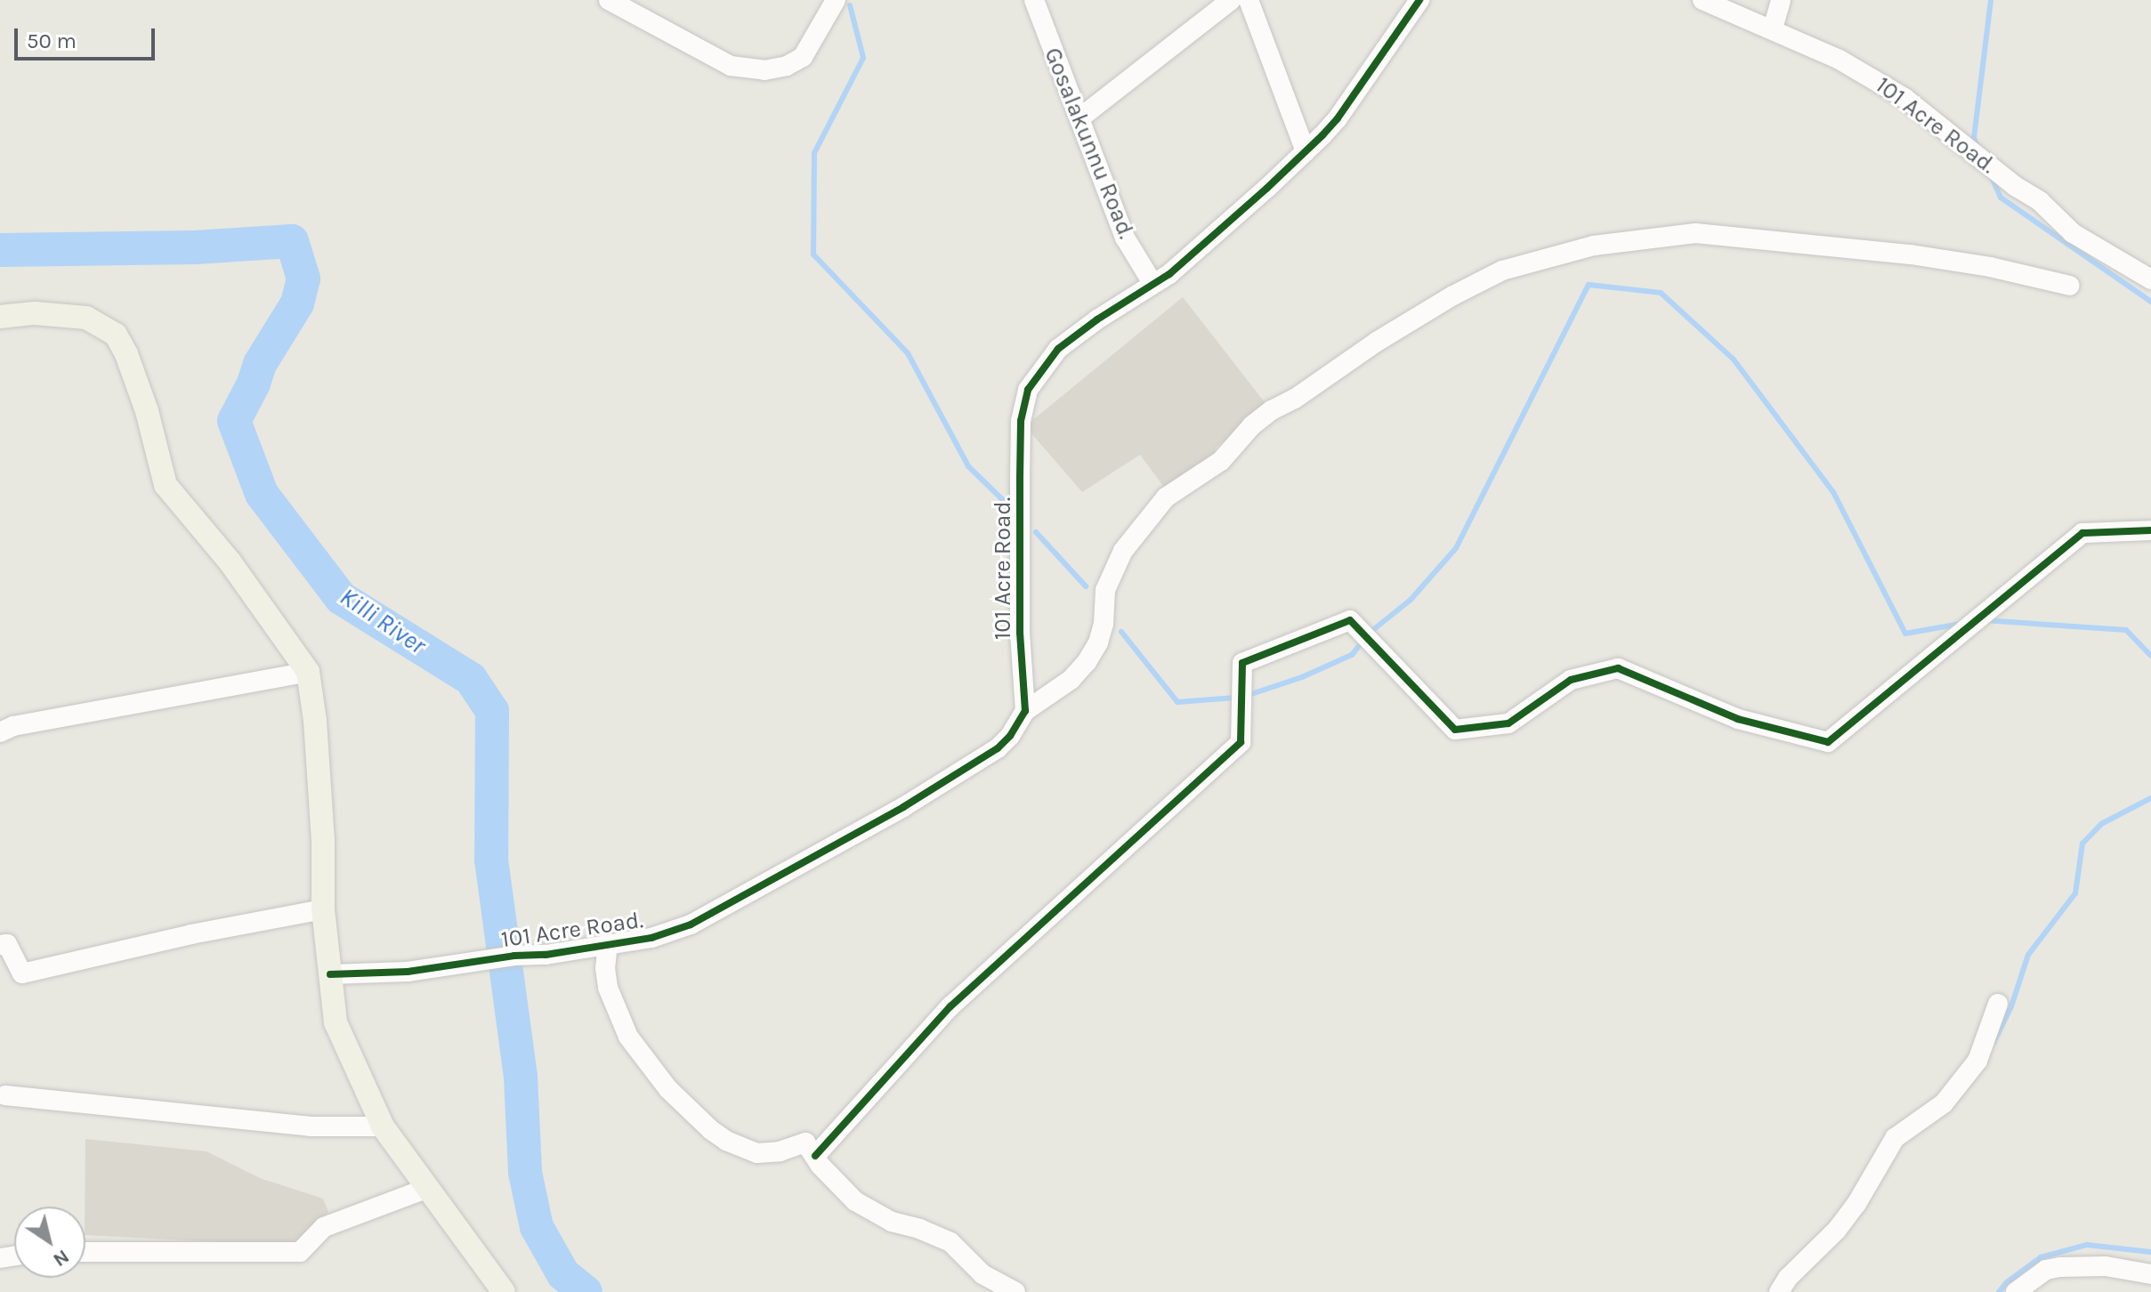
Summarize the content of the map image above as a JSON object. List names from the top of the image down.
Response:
{
  "streets": {
    "street": ["101 Acre Road.", "Gosalakunnu Road."]
  },
  "crossings": [
    ["101 Acre Road.", "Gosalakunnu Road."]
  ],
  "water": ["Killi River"],
  "scale_bar": "50 m",
  "north": "bottom right"
}
